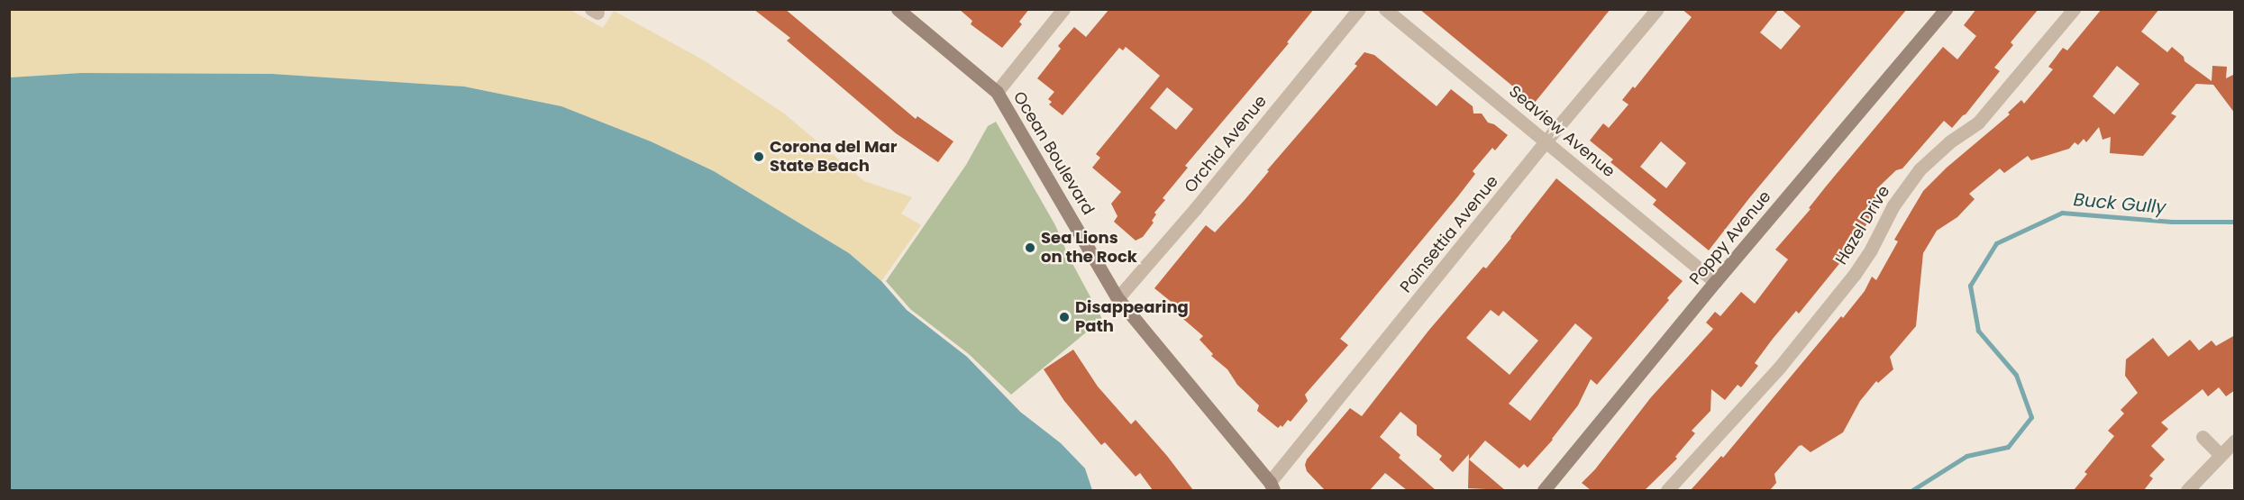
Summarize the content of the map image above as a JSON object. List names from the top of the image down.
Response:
{
  "streets": {
    "street": [
      "Seaview Avenue",
      "Orchid Avenue",
      "Ocean Boulevard",
      "Hazel Drive",
      "Poinsettia Avenue",
      "Poppy Avenue"
    ]
  },
  "crossings": [
    ["Seaview Avenue", "Poinsettia Avenue"],
    ["Seaview Avenue", "Poppy Avenue"],
    ["Orchid Avenue", "Ocean Boulevard"],
    ["Ocean Boulevard", "Poinsettia Avenue"]
  ],
  "water": ["Buck Gully"],
  "places": ["Corona del Mar State Beach", "Sea Lions on the Rock", "Disappearing Path"]
}
